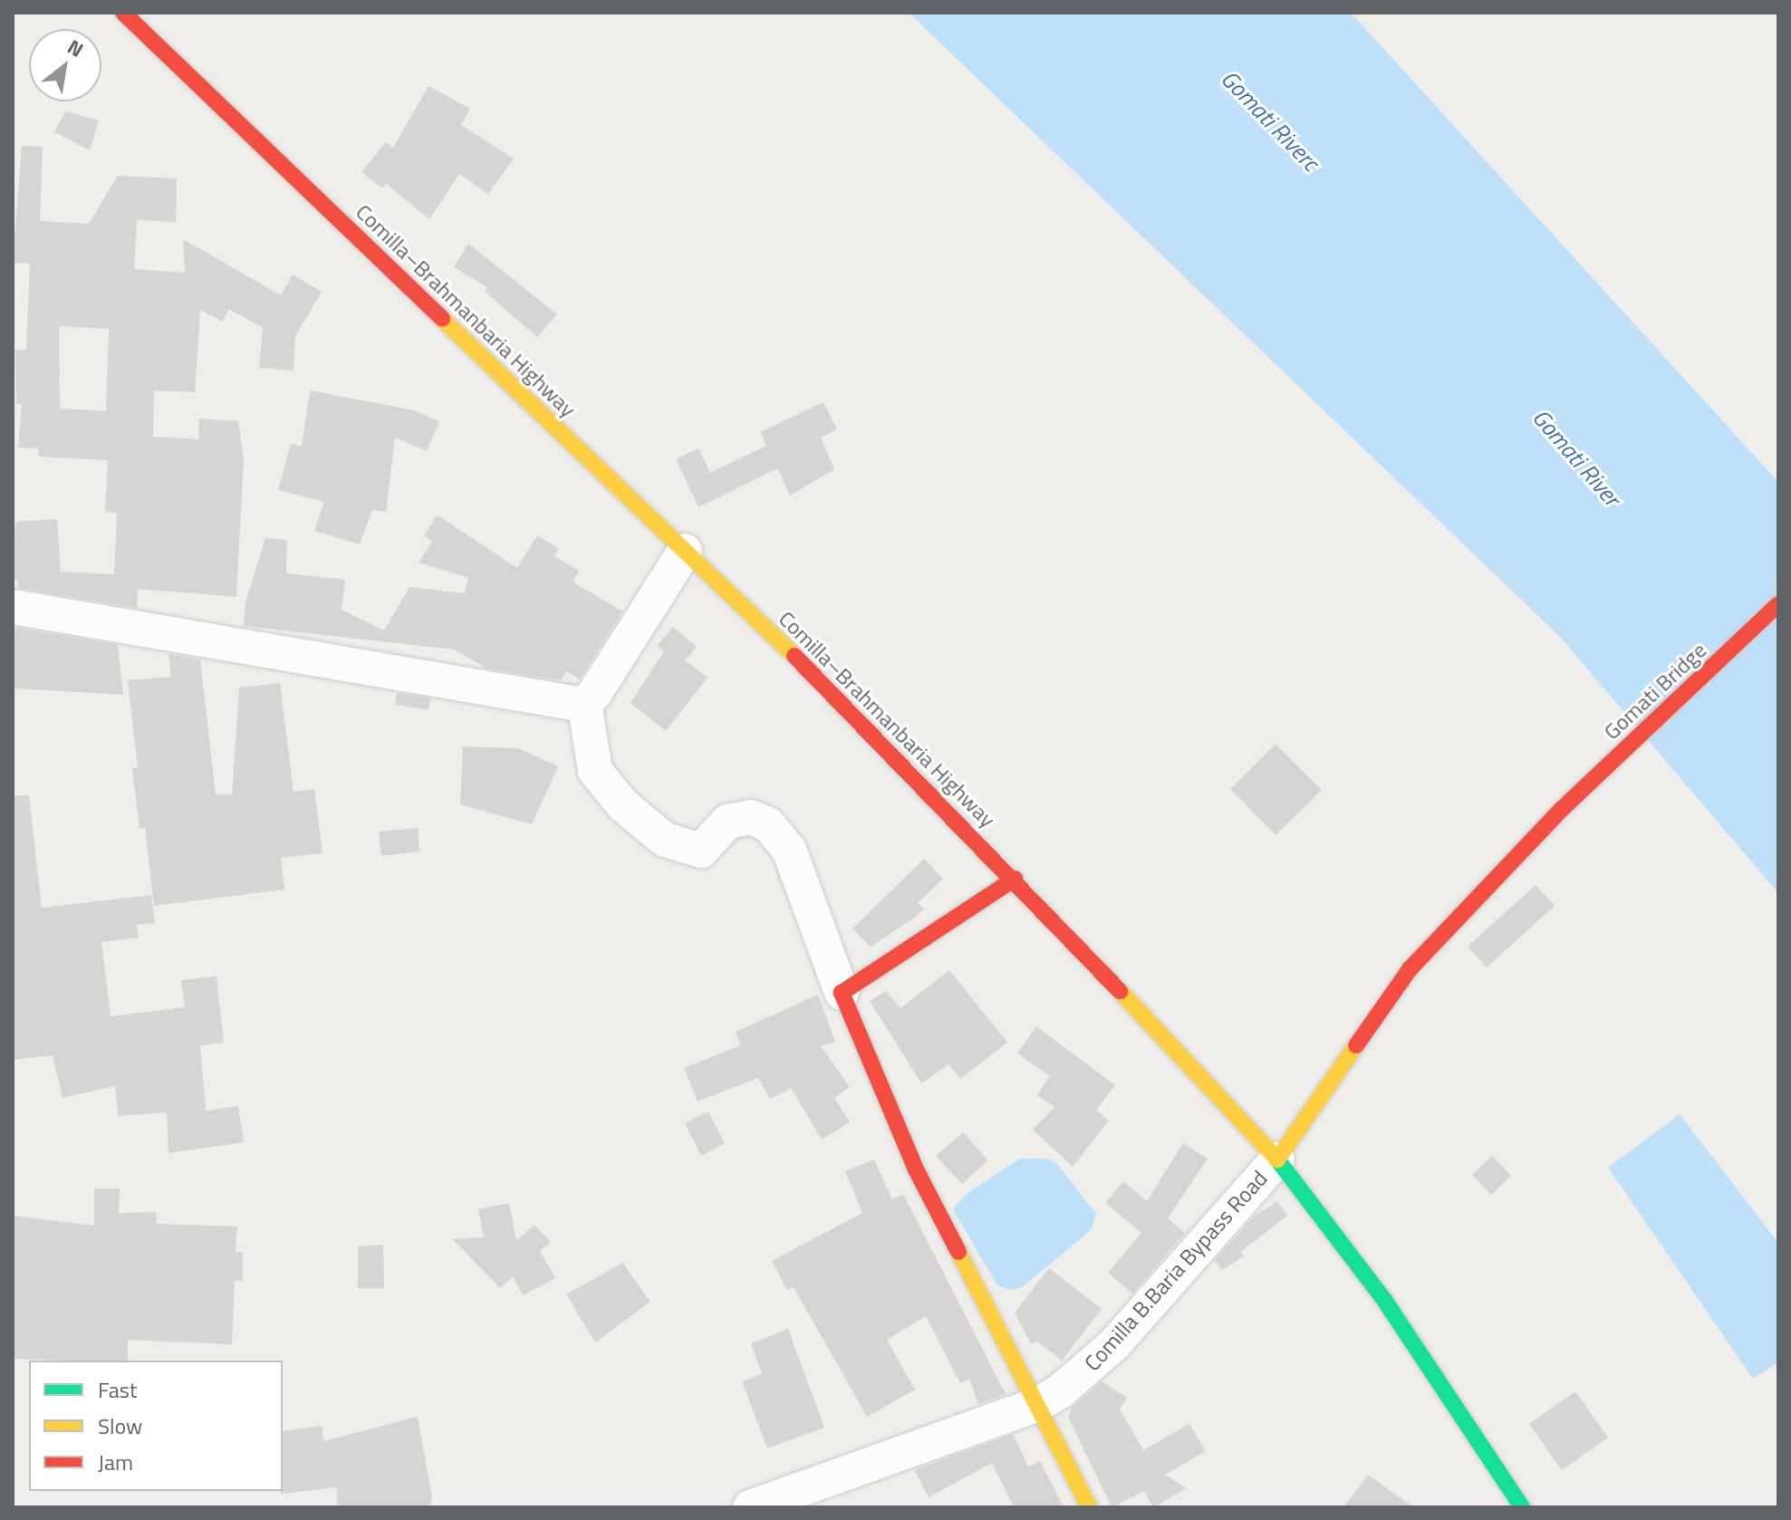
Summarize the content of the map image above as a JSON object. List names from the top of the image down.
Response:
{
  "streets": {
    "main road": ["Comilla–Brahmanbaria Highway", "Gomati Bridge"],
    "street": ["Comilla B.Baria Bypass Road"]
  },
  "crossings": [
    ["Comilla–Brahmanbaria Highway", "Gomati Bridge"],
    ["Comilla–Brahmanbaria Highway", "Comilla B.Baria Bypass Road"],
    ["Gomati Bridge", "Comilla B.Baria Bypass Road"]
  ],
  "water": ["Gomati Riverc", "Gomati River"],
  "legend": ["Fast", "Slow", "Jam"],
  "north": "top right"
}
